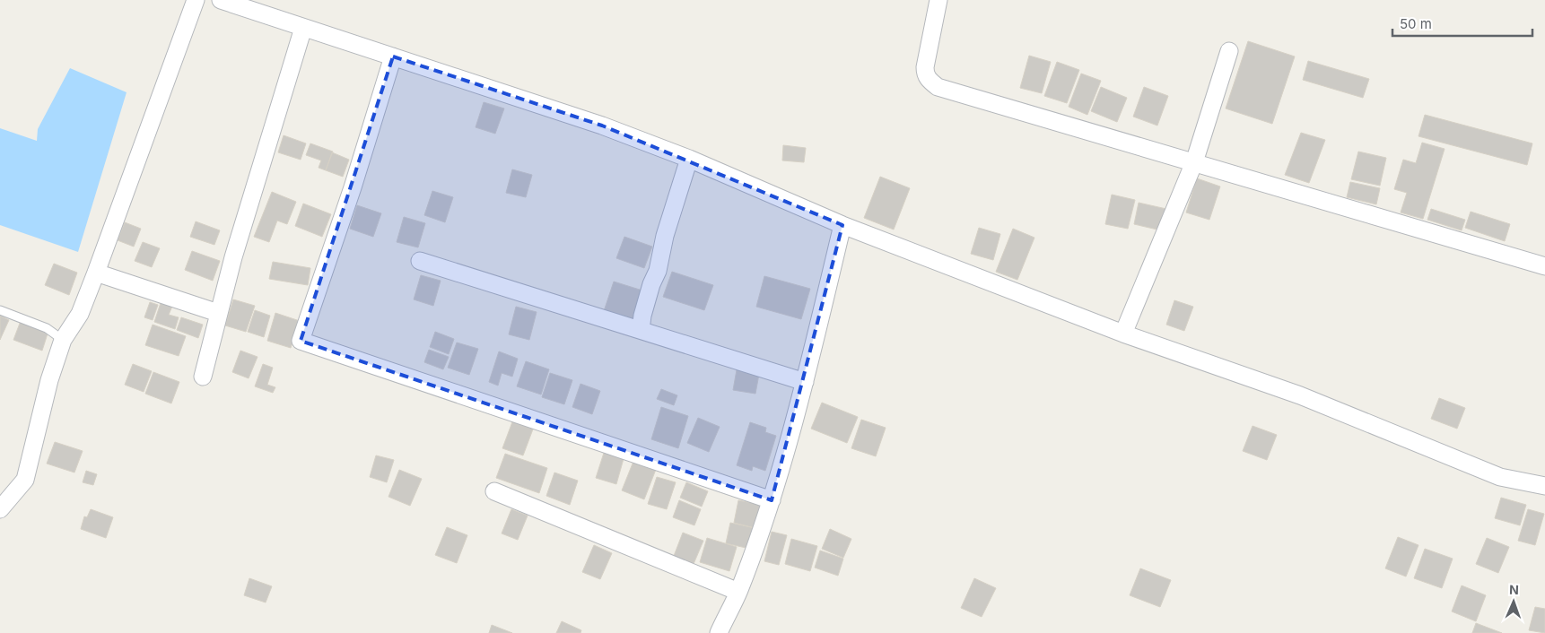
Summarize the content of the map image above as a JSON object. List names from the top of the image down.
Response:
{
  "scale_bar": "50 m",
  "north": "top"
}
